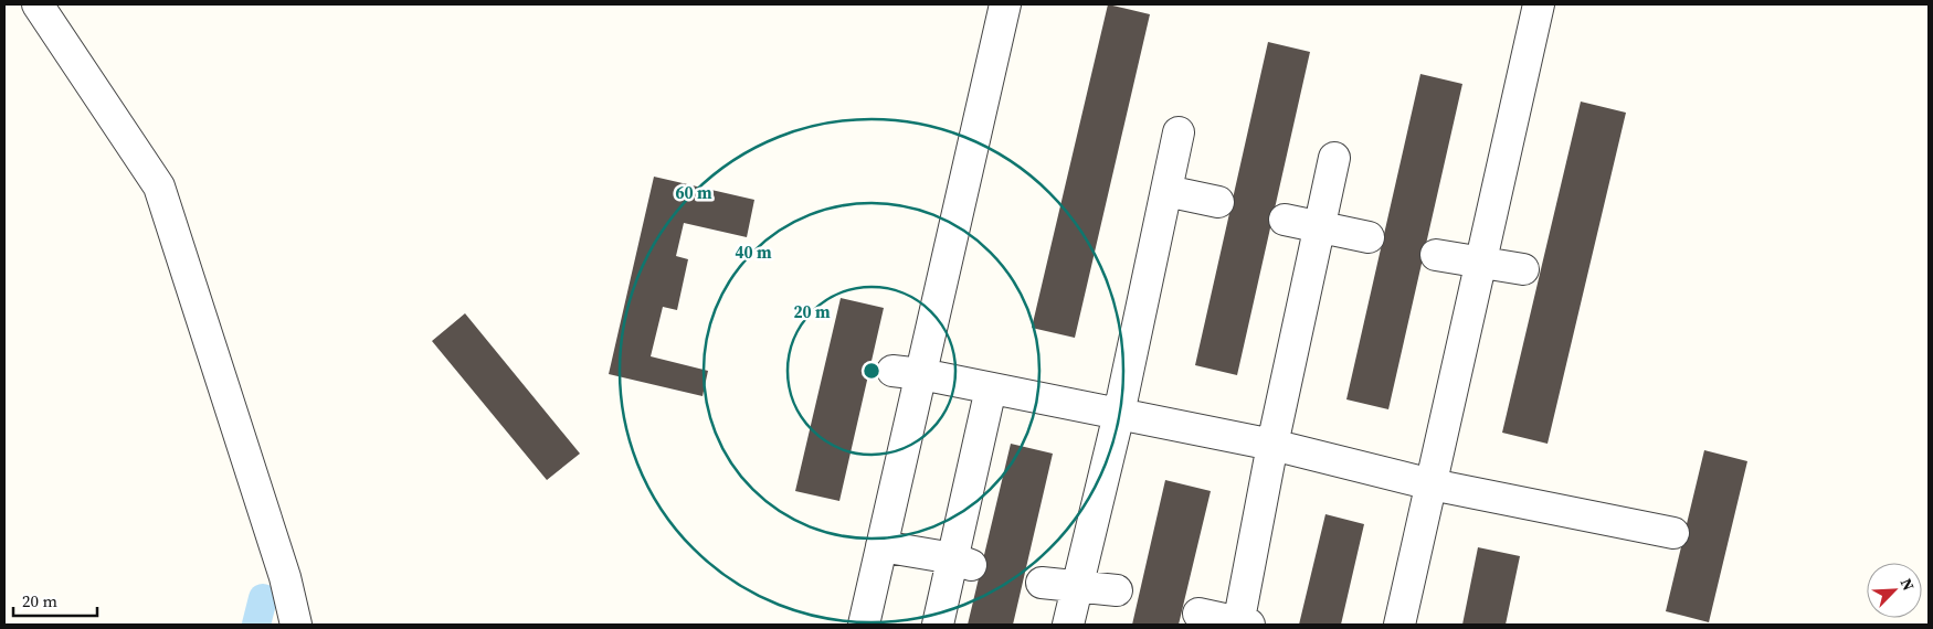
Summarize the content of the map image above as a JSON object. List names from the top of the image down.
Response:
{
  "scale_bar": "20 m",
  "north": "top right",
  "rings": ["60 m", "40 m", "20 m"]
}
